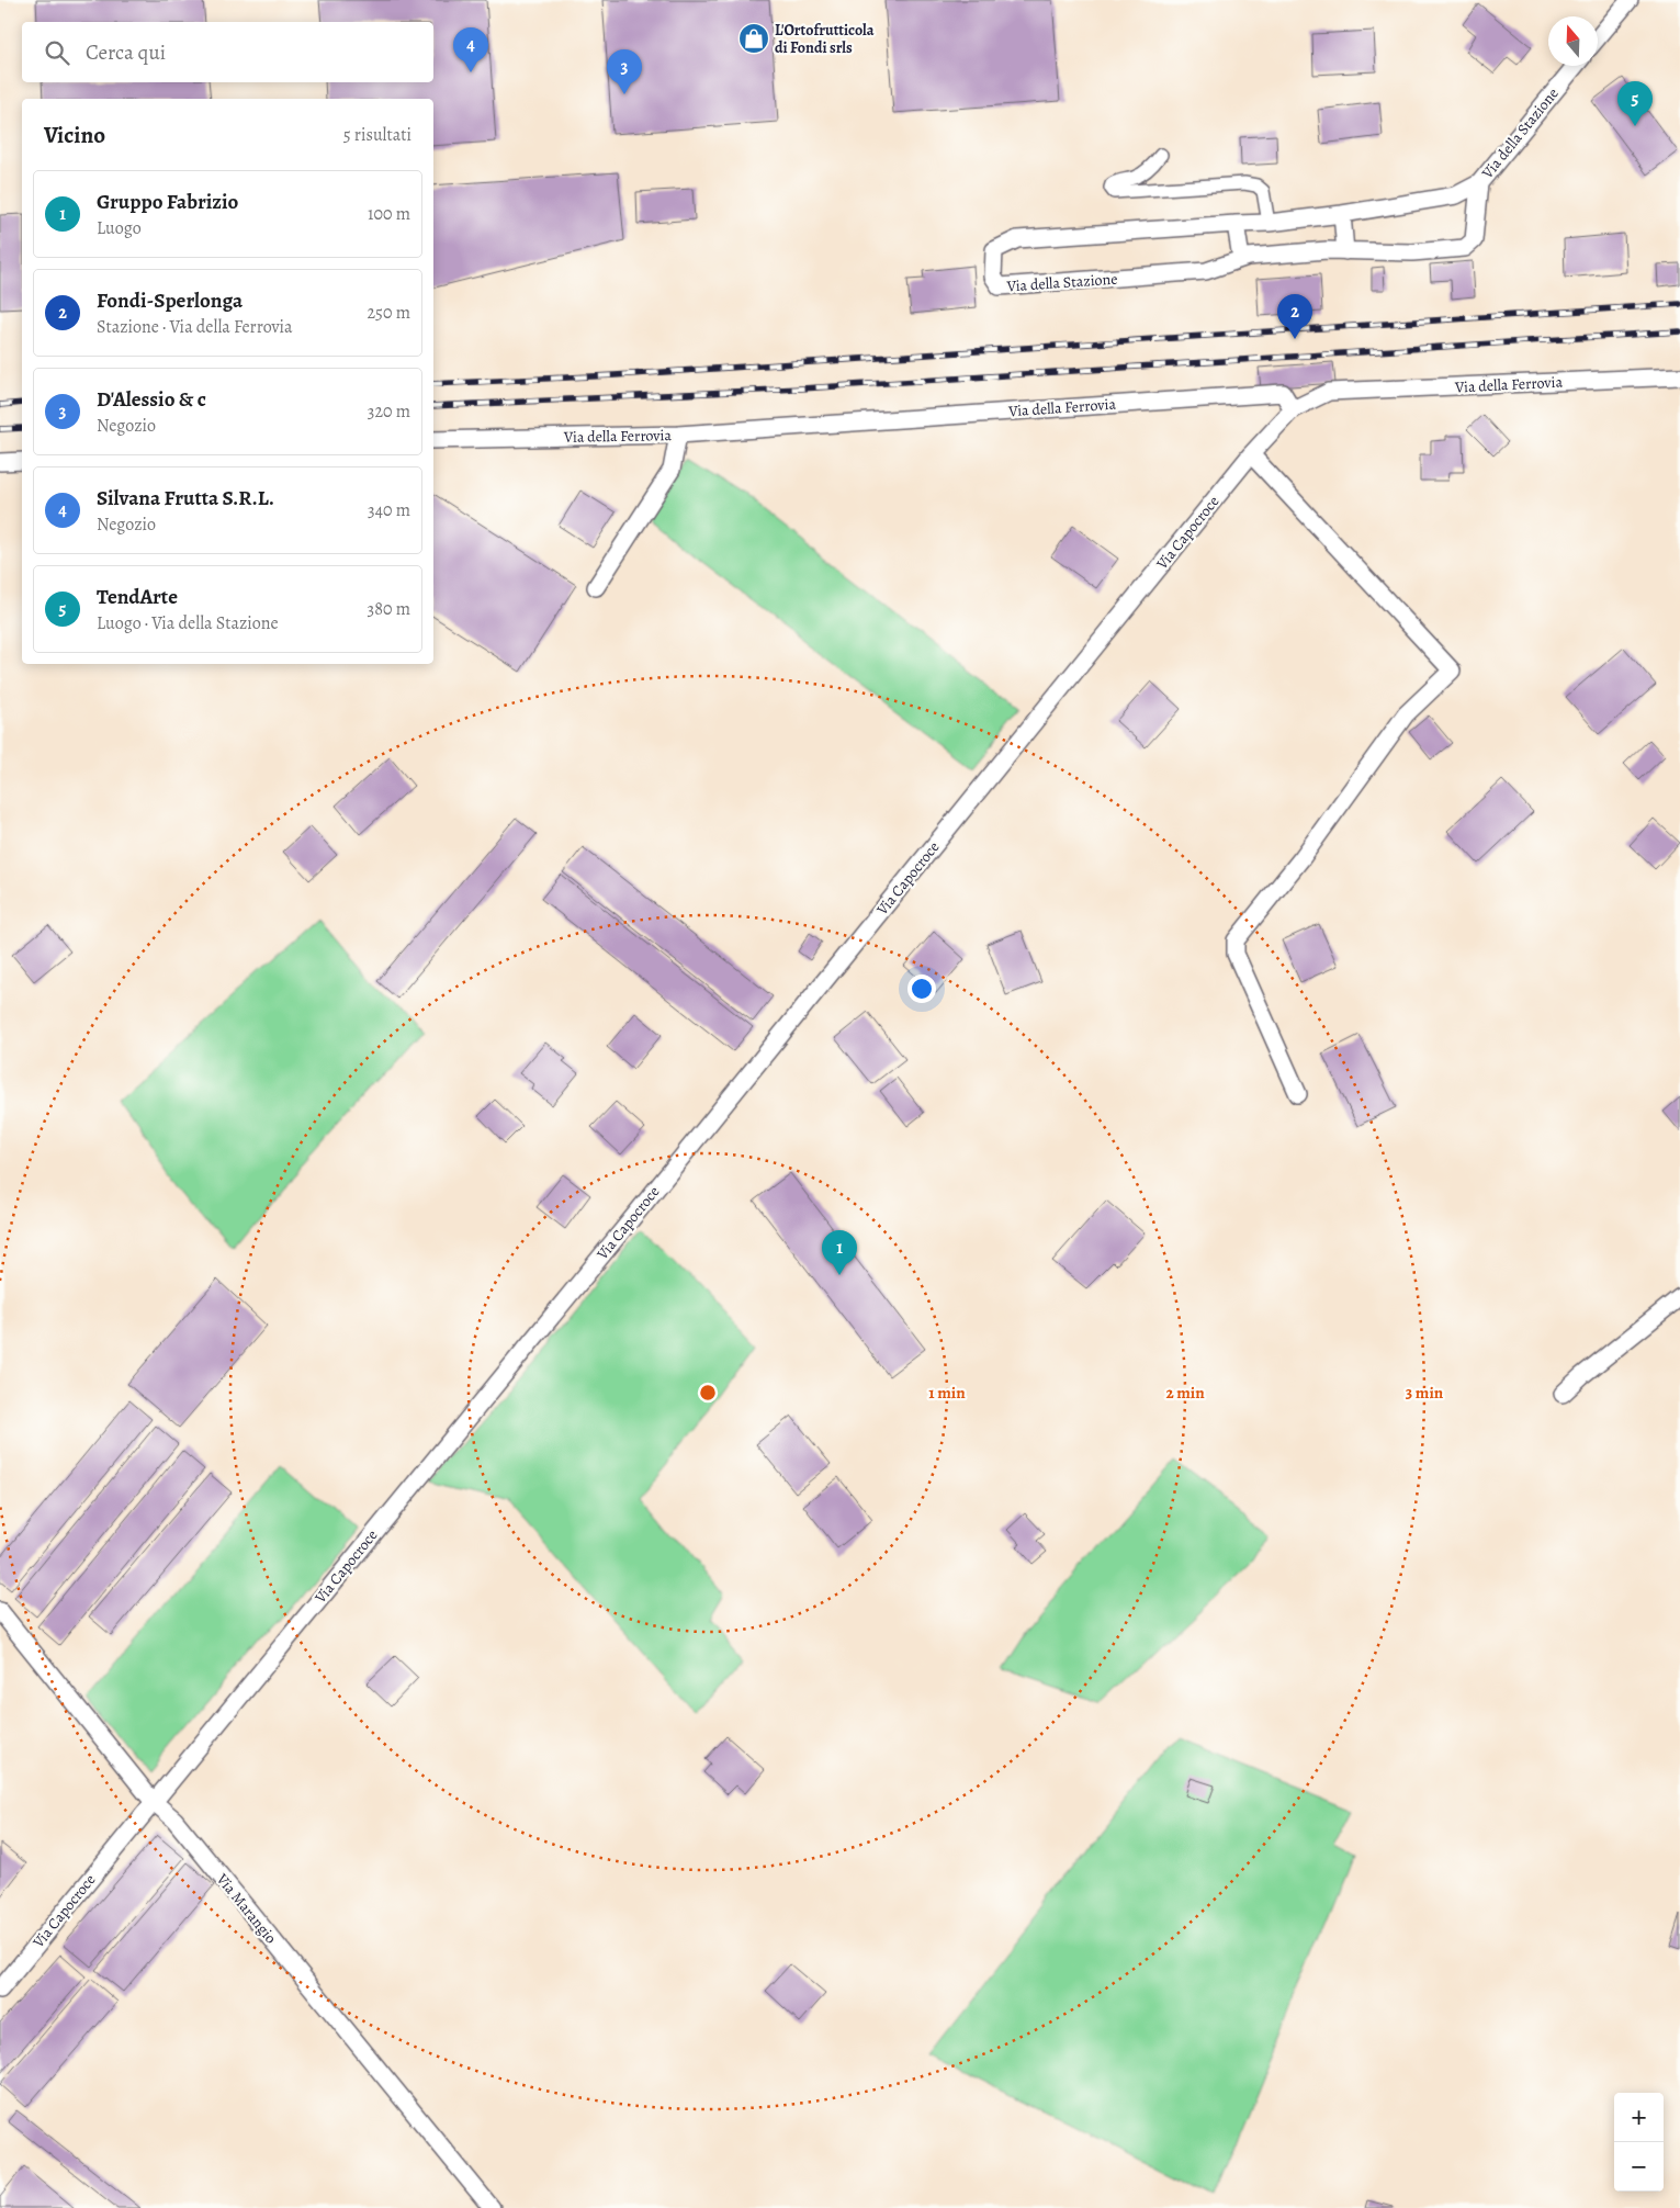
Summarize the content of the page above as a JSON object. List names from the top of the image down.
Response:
{
  "streets": {
    "street": [
      "Via della Stazione",
      "Via della Ferrovia",
      "Via Capocroce",
      "Via Marangio"
    ]
  },
  "crossings": [
    ["Via della Ferrovia", "Via Capocroce"],
    ["Via Capocroce", "Via Marangio"]
  ],
  "places": {
    "shop": ["L'Ortofrutticola di Fondi srls"]
  },
  "north": "top",
  "page": {
    "search": "Cerca qui",
    "pins": [
      "4",
      "3",
      "5",
      "2",
      "1"
    ],
    "heading": ["Vicino", "5 risultati"],
    "list": [
      {
        "mark": "1",
        "name": "Gruppo Fabrizio",
        "note": "Luogo",
        "value": "100 m"
      },
      {
        "mark": "2",
        "name": "Fondi-Sperlonga",
        "note": "Stazione · Via della Ferrovia",
        "value": "250 m"
      },
      {
        "mark": "3",
        "name": "D'Alessio & c",
        "note": "Negozio",
        "value": "320 m"
      },
      {
        "mark": "4",
        "name": "Silvana Frutta S.R.L.",
        "note": "Negozio",
        "value": "340 m"
      },
      {
        "mark": "5",
        "name": "TendArte",
        "note": "Luogo · Via della Stazione",
        "value": "380 m"
      }
    ],
    "map_buttons": ["+", "−"]
  },
  "rings": ["1 min", "2 min", "3 min"]
}
